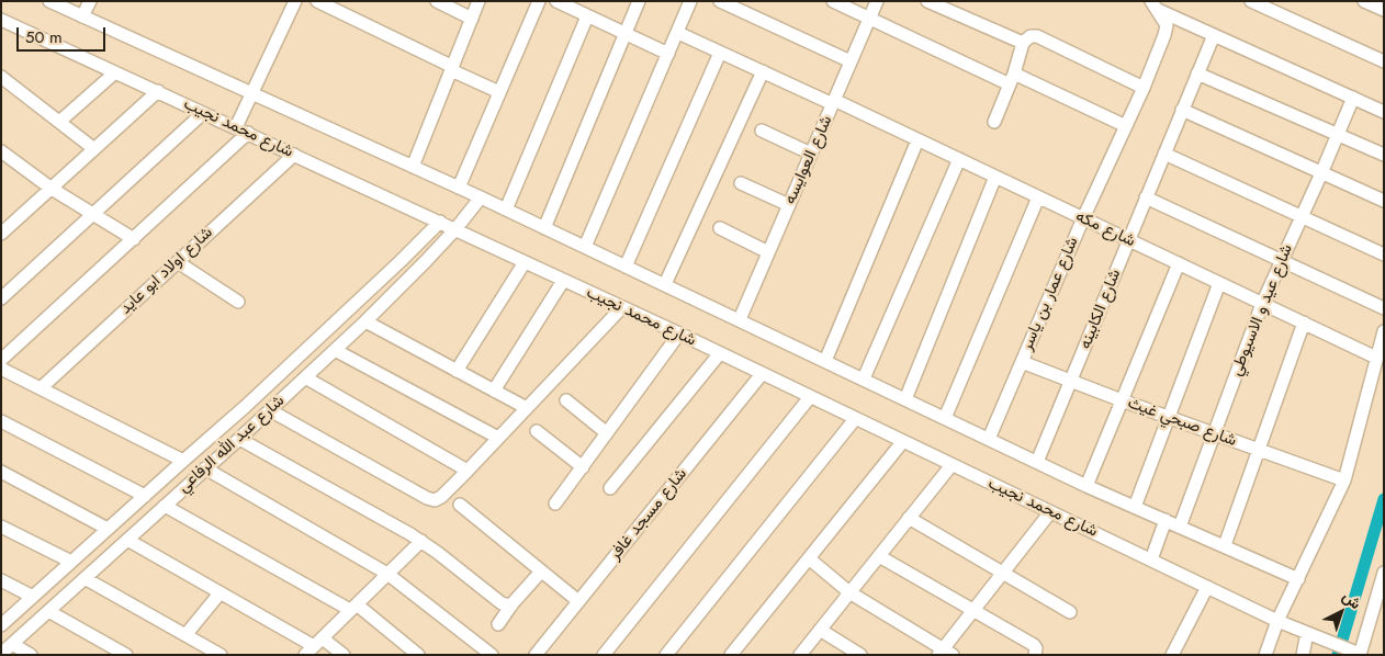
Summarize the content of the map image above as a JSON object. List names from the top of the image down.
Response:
{
  "streets": {
    "street": [
      "شارع محمد نجيب",
      "شارع العوايسه",
      "شارع مكه",
      "شارع اولاد ابو عايد",
      "شارع عمار بن ياسر",
      "شارع الكابينه",
      "شارع عيد و الاسيوطي",
      "شارع صبحي غيث",
      "شارع عبد الله الرفاعي",
      "شارع مسجد غافر"
    ]
  },
  "crossings": [
    ["شارع محمد نجيب", "شارع اولاد ابو عايد"],
    ["شارع محمد نجيب", "شارع عبد الله الرفاعي"],
    ["شارع محمد نجيب", "شارع مسجد غافر"],
    ["شارع العوايسه", "شارع مكه"],
    ["شارع مكه", "شارع عمار بن ياسر"],
    ["شارع مكه", "شارع الكابينه"],
    ["شارع مكه", "شارع عيد و الاسيوطي"],
    ["شارع عمار بن ياسر", "شارع صبحي غيث"],
    ["شارع الكابينه", "شارع صبحي غيث"],
    ["شارع عيد و الاسيوطي", "شارع صبحي غيث"]
  ],
  "scale_bar": "50 m",
  "north": "top right"
}
